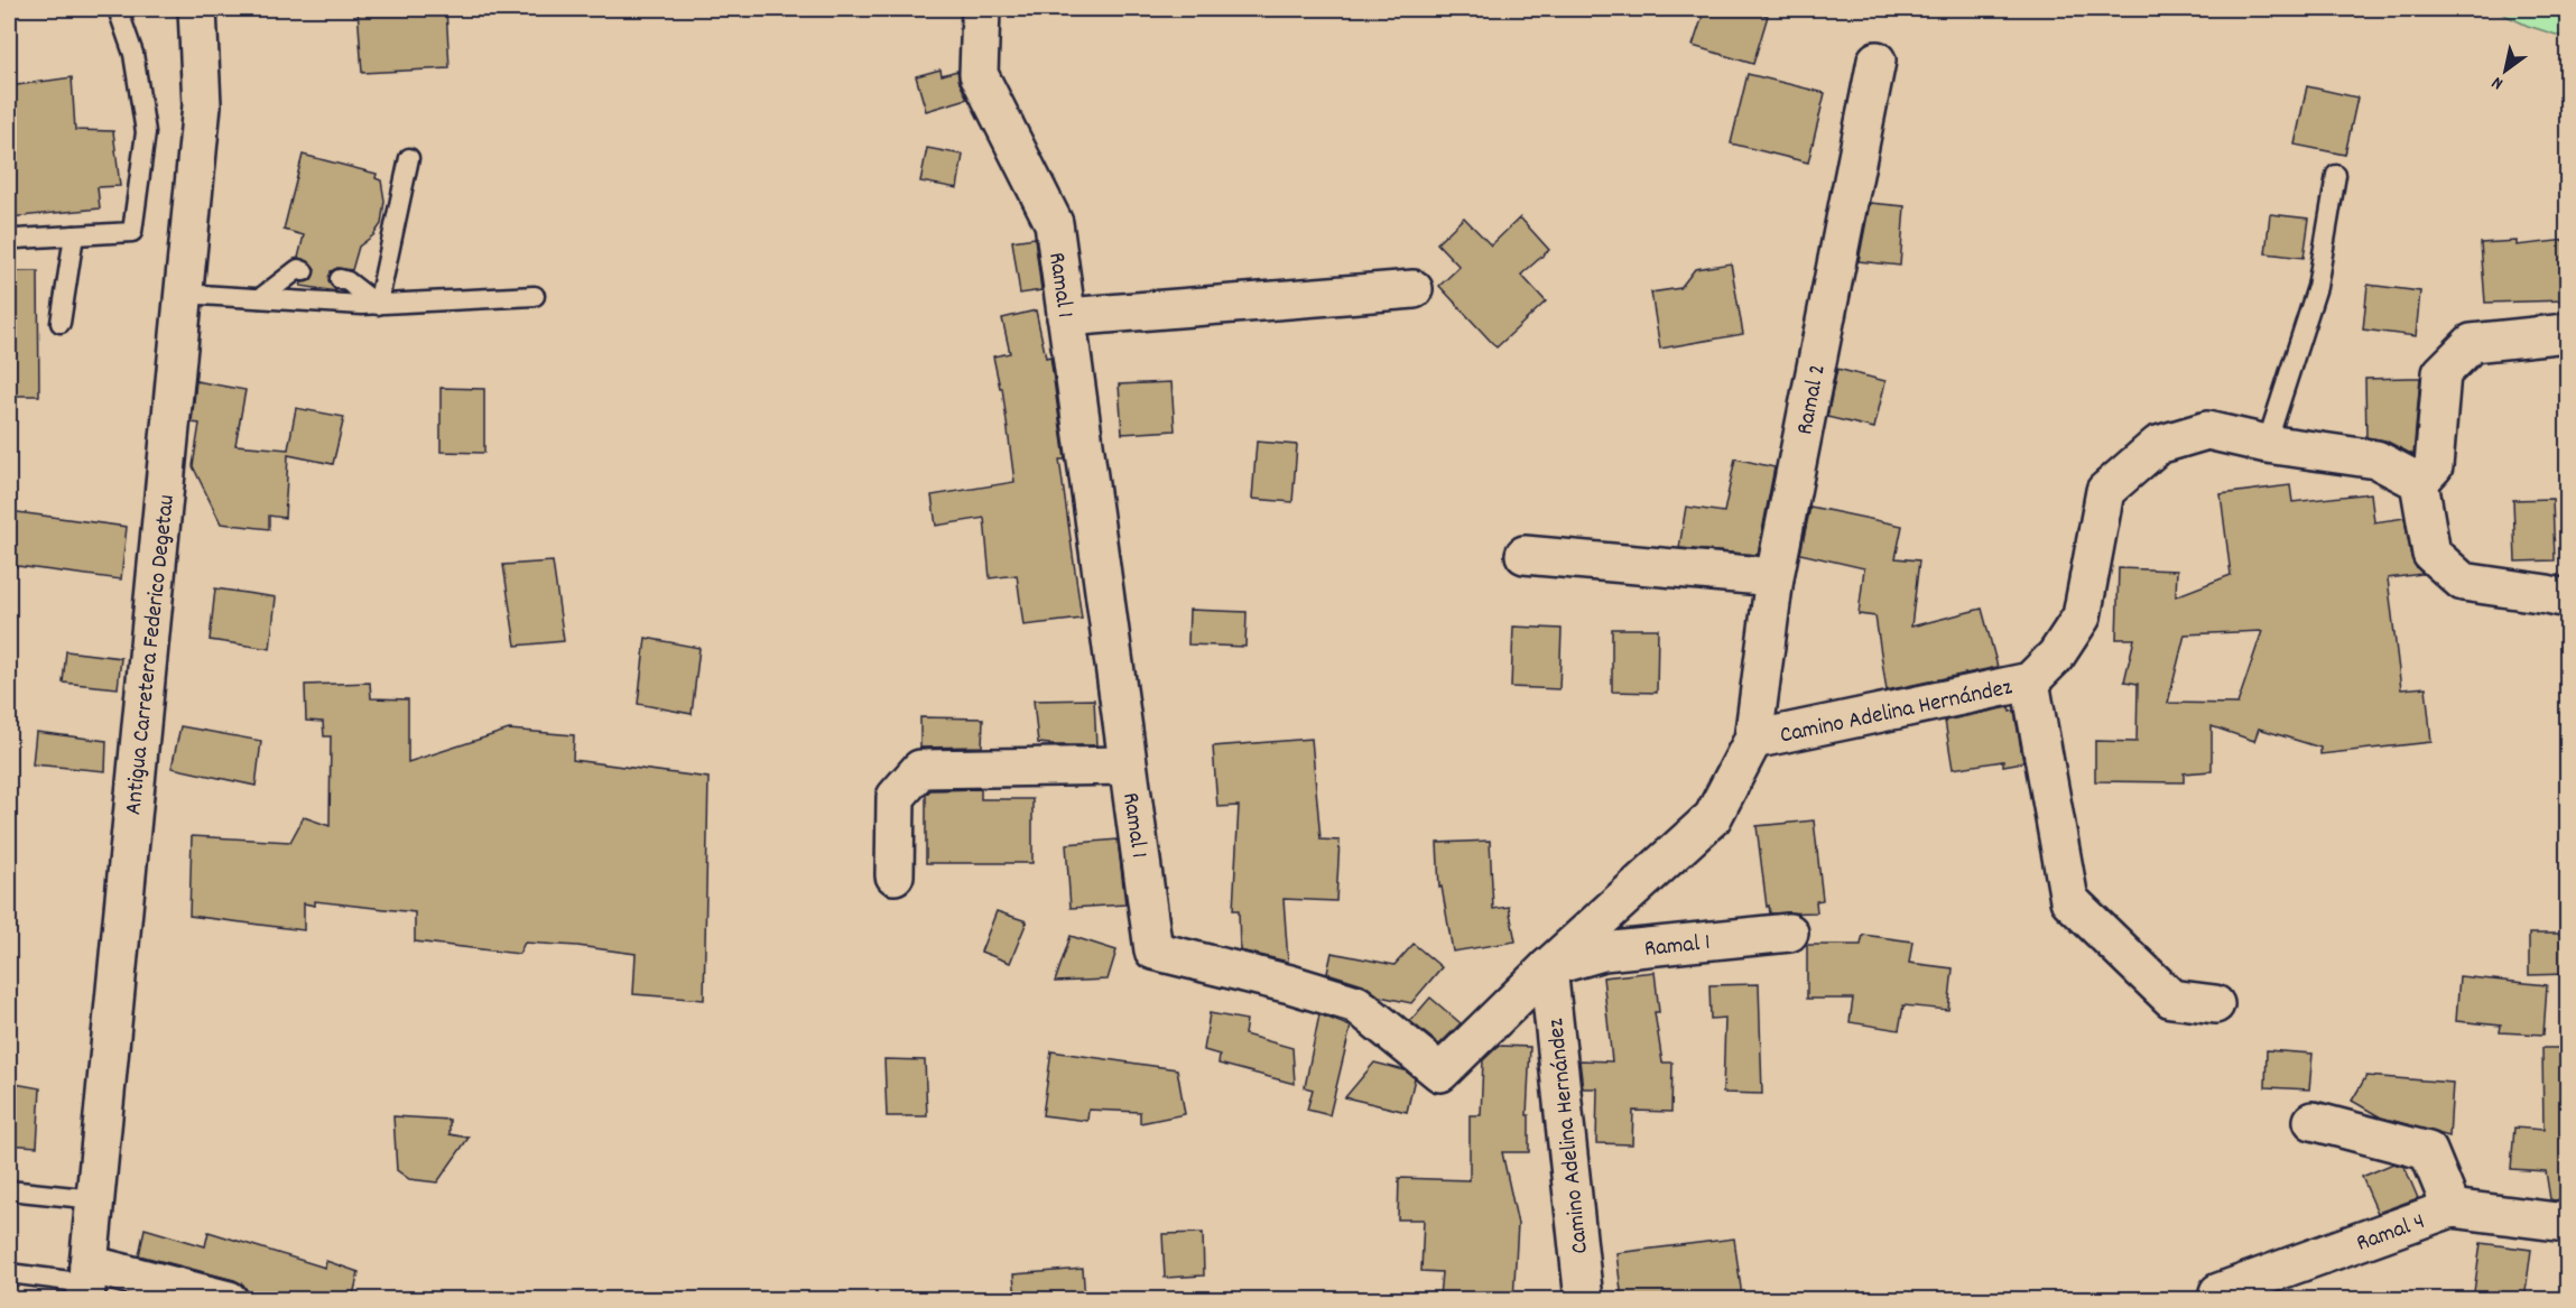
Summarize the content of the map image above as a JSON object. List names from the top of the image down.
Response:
{
  "streets": {
    "street": [
      "Ramal 1",
      "Ramal 2",
      "Antigua Carretera Federico Degetau",
      "Camino Adelina Hernández",
      "Ramal 4"
    ]
  },
  "crossings": [
    ["Ramal 1", "Camino Adelina Hernández"],
    ["Ramal 2", "Camino Adelina Hernández"]
  ],
  "north": "bottom left"
}
